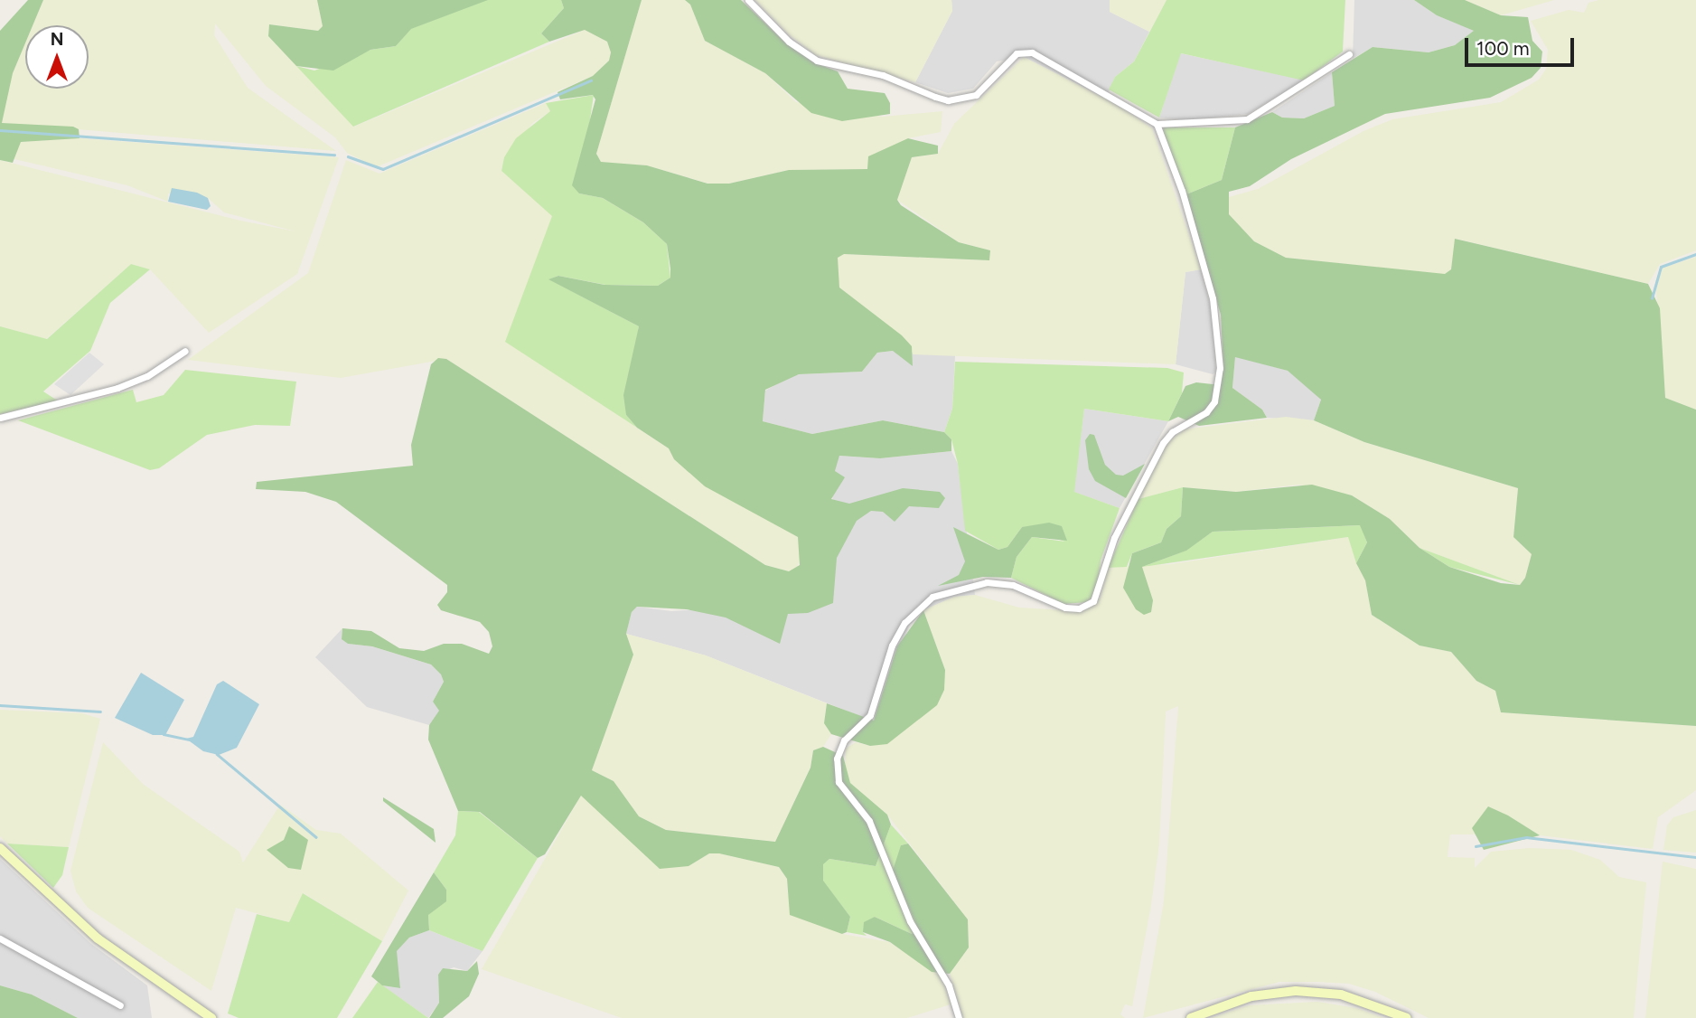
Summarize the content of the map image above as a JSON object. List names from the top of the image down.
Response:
{
  "scale_bar": "100 m",
  "north": "top"
}
